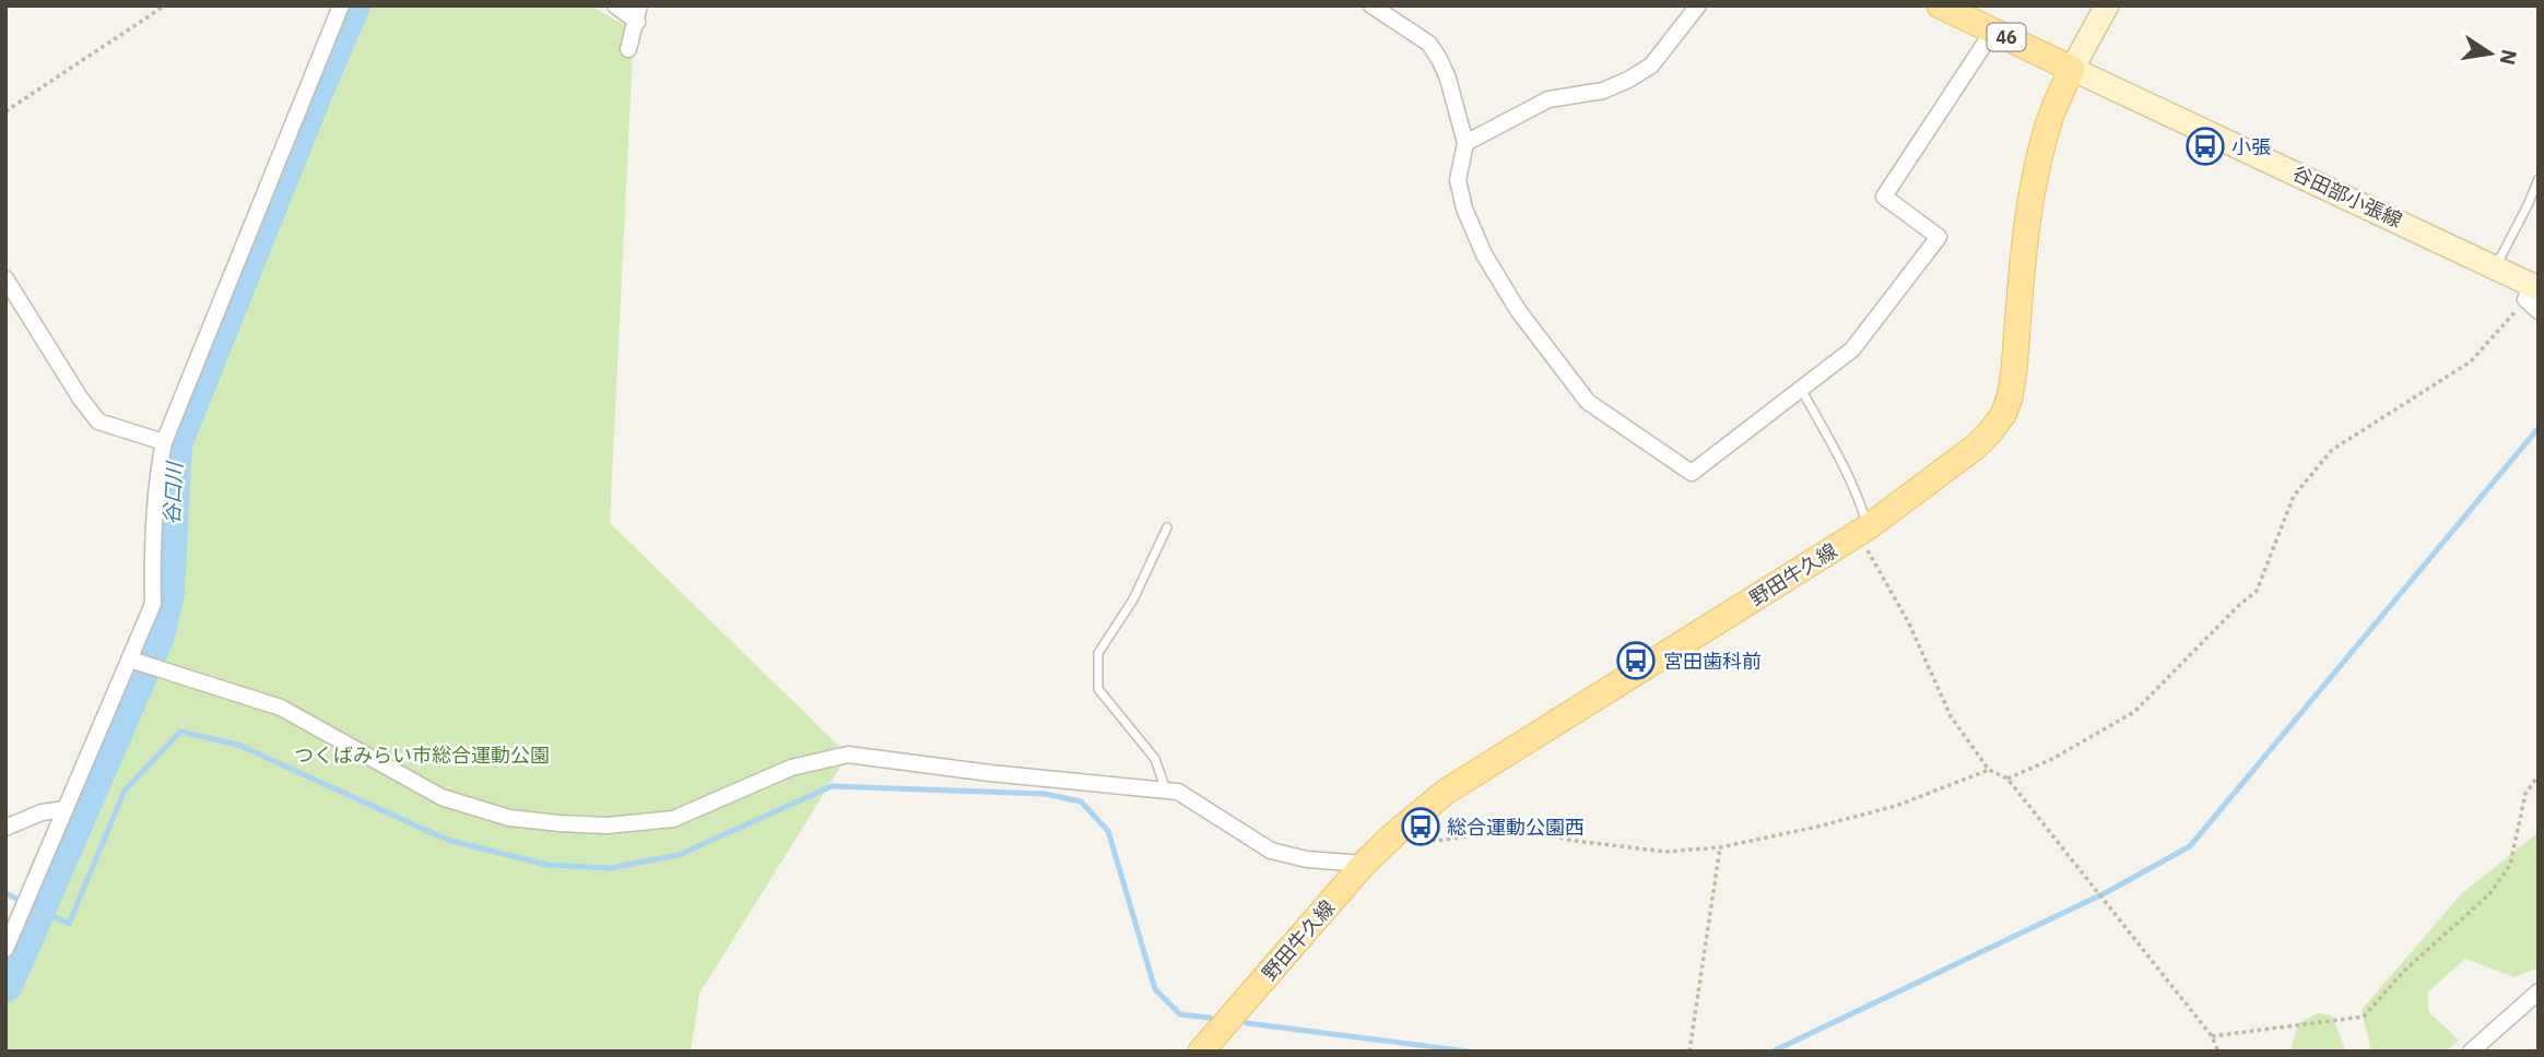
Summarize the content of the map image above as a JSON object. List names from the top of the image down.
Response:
{
  "streets": {
    "main road": ["46", "谷田部小張線", "野田牛久線"]
  },
  "crossings": [
    ["46", "谷田部小張線"],
    ["46", "野田牛久線"],
    ["谷田部小張線", "野田牛久線"]
  ],
  "water": ["谷口川"],
  "parks": ["つくばみらい市総合運動公園"],
  "places": {
    "bus stop": ["小張", "宮田歯科前", "総合運動公園西"]
  },
  "north": "right"
}
